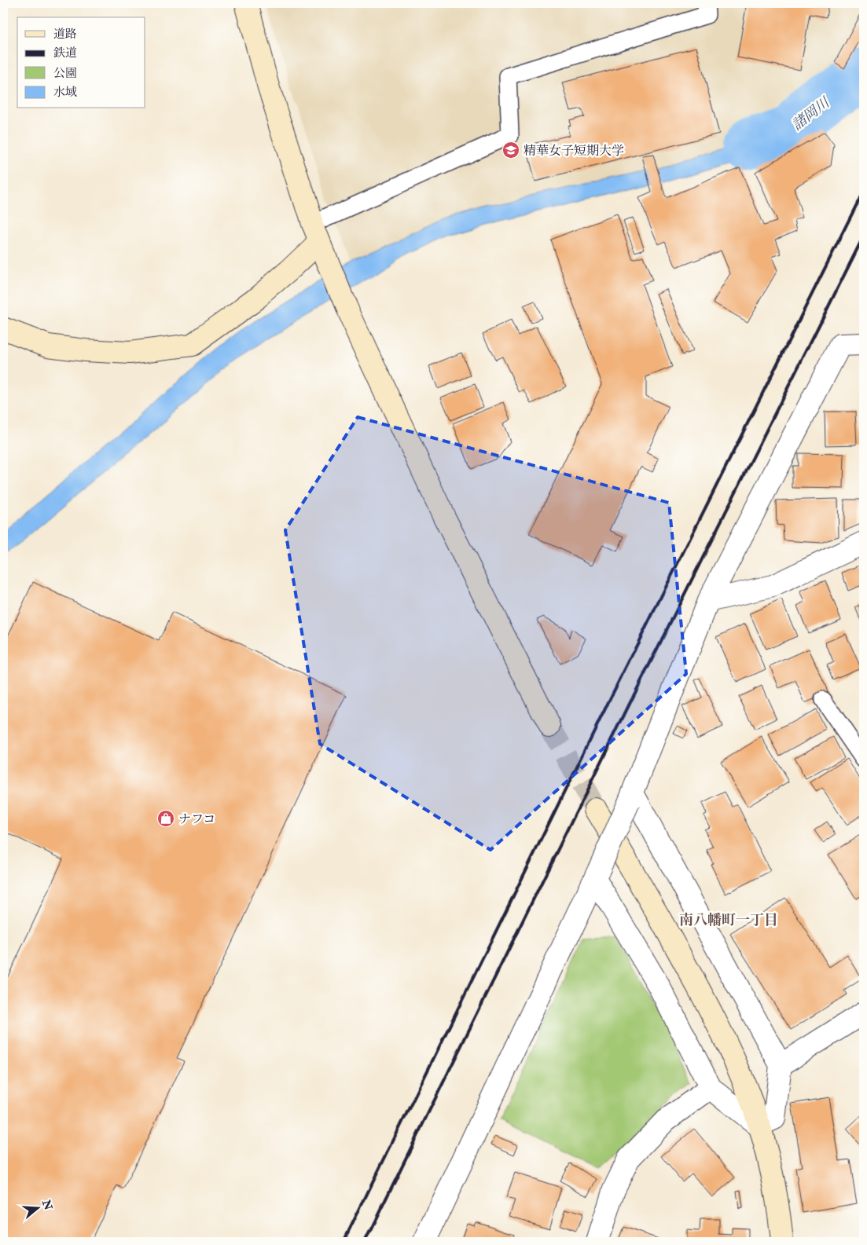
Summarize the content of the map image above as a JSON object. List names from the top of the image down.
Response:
{
  "districts": ["南八幡町一丁目"],
  "water": ["諸岡川"],
  "places": {
    "school or university": ["精華女子短期大学"],
    "shop": ["ナフコ"]
  },
  "legend": [
    "道路",
    "鉄道",
    "公園",
    "水域"
  ],
  "north": "right"
}
